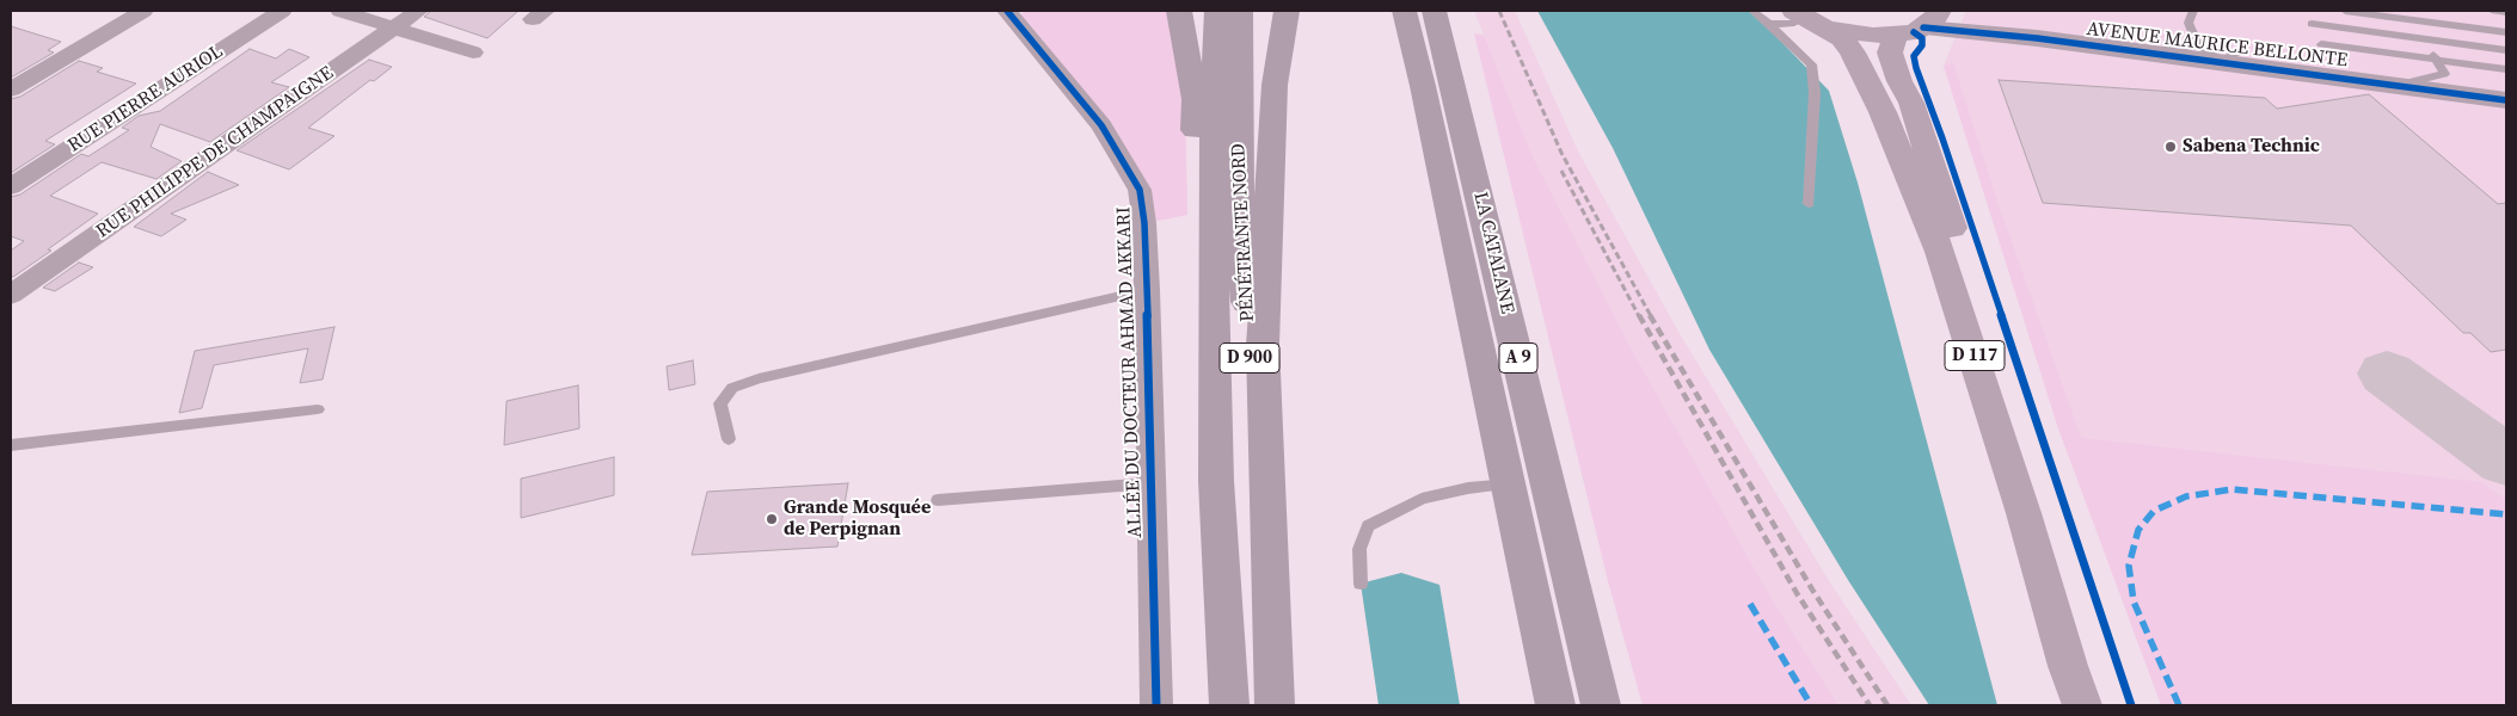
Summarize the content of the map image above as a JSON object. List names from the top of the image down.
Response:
{
  "streets": {
    "highway": [
      "PÉNÉTRANTE NORD",
      "LA CATALANE",
      "D 900",
      "A 9"
    ],
    "main road": ["D 117"],
    "street": [
      "AVENUE MAURICE BELLONTE",
      "RUE PIERRE AURIOL",
      "RUE PHILIPPE DE CHAMPAIGNE",
      "ALLÉE DU DOCTEUR AHMAD AKKARI"
    ]
  },
  "places": ["Sabena Technic", "Grande Mosquée de Perpignan"]
}
